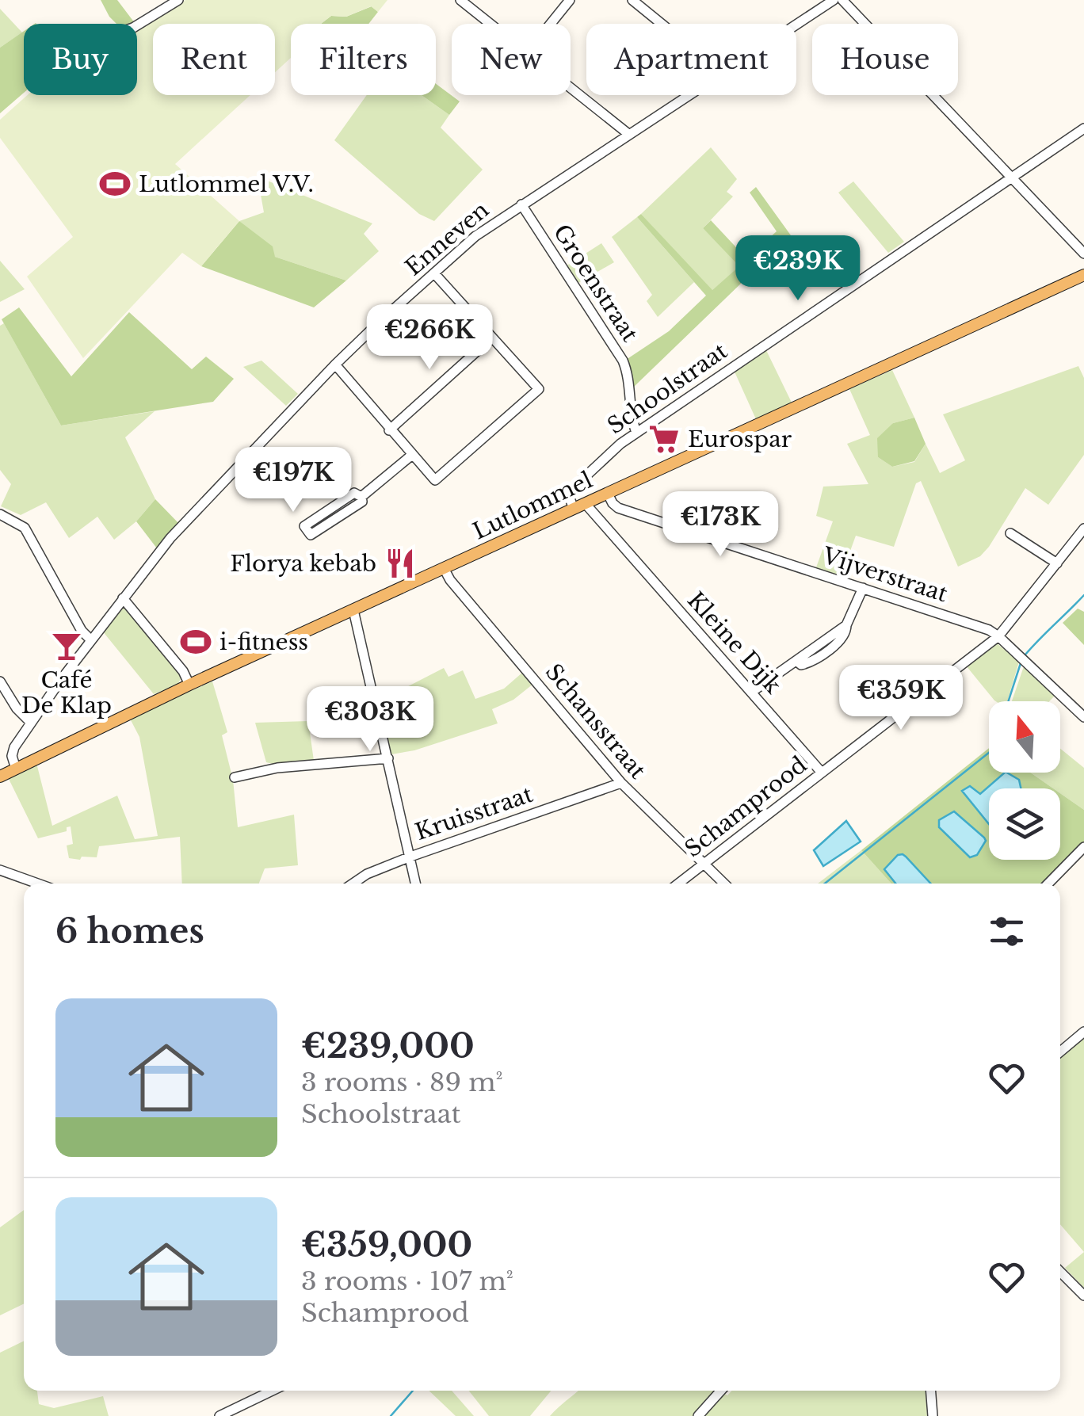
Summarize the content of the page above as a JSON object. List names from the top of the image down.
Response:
{
  "streets": {
    "main road": ["Lutlommel"],
    "street": [
      "Enneven",
      "Groenstraat",
      "Schoolstraat",
      "Vijverstraat",
      "Kleine Dijk",
      "Schansstraat",
      "Schamprood",
      "Kruisstraat"
    ]
  },
  "crossings": [
    ["Enneven", "Groenstraat"],
    ["Enneven", "Lutlommel"],
    ["Groenstraat", "Schoolstraat"],
    ["Schoolstraat", "Lutlommel"],
    ["Lutlommel", "Vijverstraat"],
    ["Lutlommel", "Kleine Dijk"],
    ["Lutlommel", "Schansstraat"],
    ["Vijverstraat", "Schamprood"],
    ["Kleine Dijk", "Schamprood"],
    ["Schansstraat", "Schamprood"],
    ["Schansstraat", "Kruisstraat"]
  ],
  "places": {
    "sports": ["Lutlommel V.V.", "i-fitness"],
    "supermarket": ["Eurospar"],
    "restaurant": ["Florya kebab"],
    "bar": ["Café De Klap"]
  },
  "north": "top",
  "page": {
    "chip": [
      "Buy",
      "Rent",
      "Filters",
      "New",
      "Apartment",
      "House"
    ],
    "price": [
      "€239K",
      "€266K",
      "€197K",
      "€173K",
      "€359K",
      "€303K"
    ],
    "heading": "6 homes",
    "list": [
      {
        "name": "€239,000",
        "note": "3 rooms · 89 m² · Schoolstraat"
      },
      {
        "name": "€359,000",
        "note": "3 rooms · 107 m² · Schamprood"
      }
    ]
  }
}
